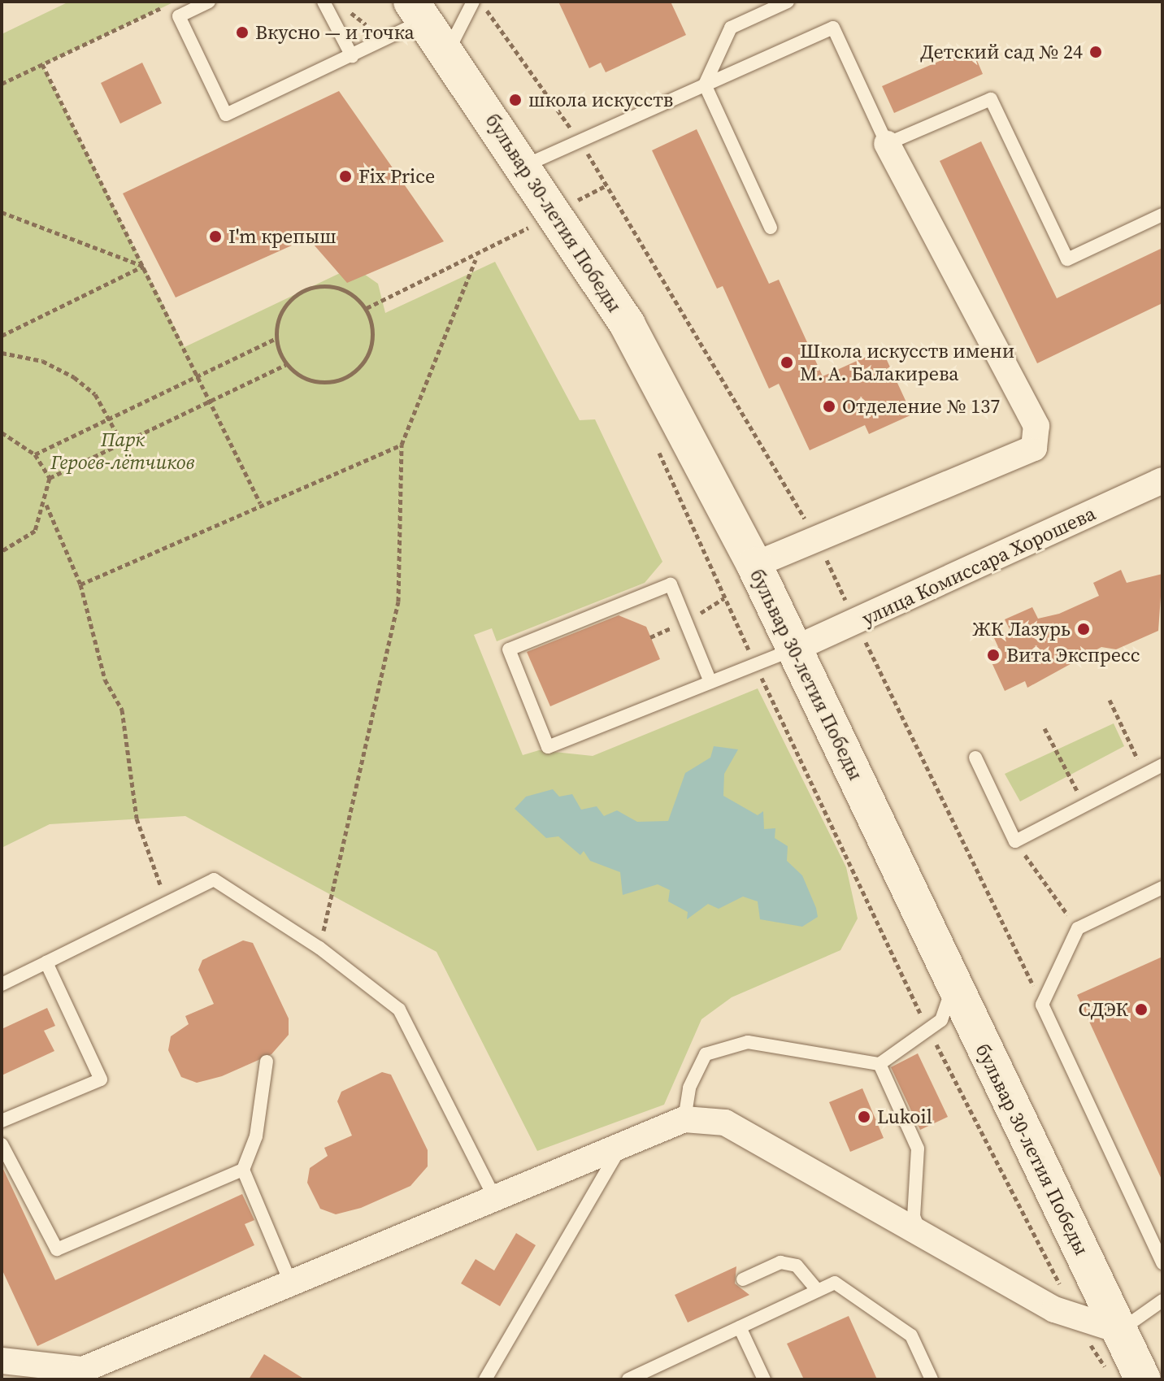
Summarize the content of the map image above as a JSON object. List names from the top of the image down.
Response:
{
  "streets": {
    "main road": ["бульвар 30-летия Победы"],
    "street": ["улица Комиссара Хорошева"]
  },
  "crossings": [
    ["бульвар 30-летия Победы", "улица Комиссара Хорошева"]
  ],
  "parks": ["Парк Героев-лётчиков"],
  "places": [
    "Вкусно — и точка",
    "Детский сад № 24",
    "школа искусств",
    "Fix Price",
    "I'm крепыш",
    "Школа искусств имени М. А. Балакирева",
    "Отделение № 137",
    "ЖК Лазурь",
    "Вита Экспресс",
    "СДЭК",
    "Lukoil"
  ]
}
